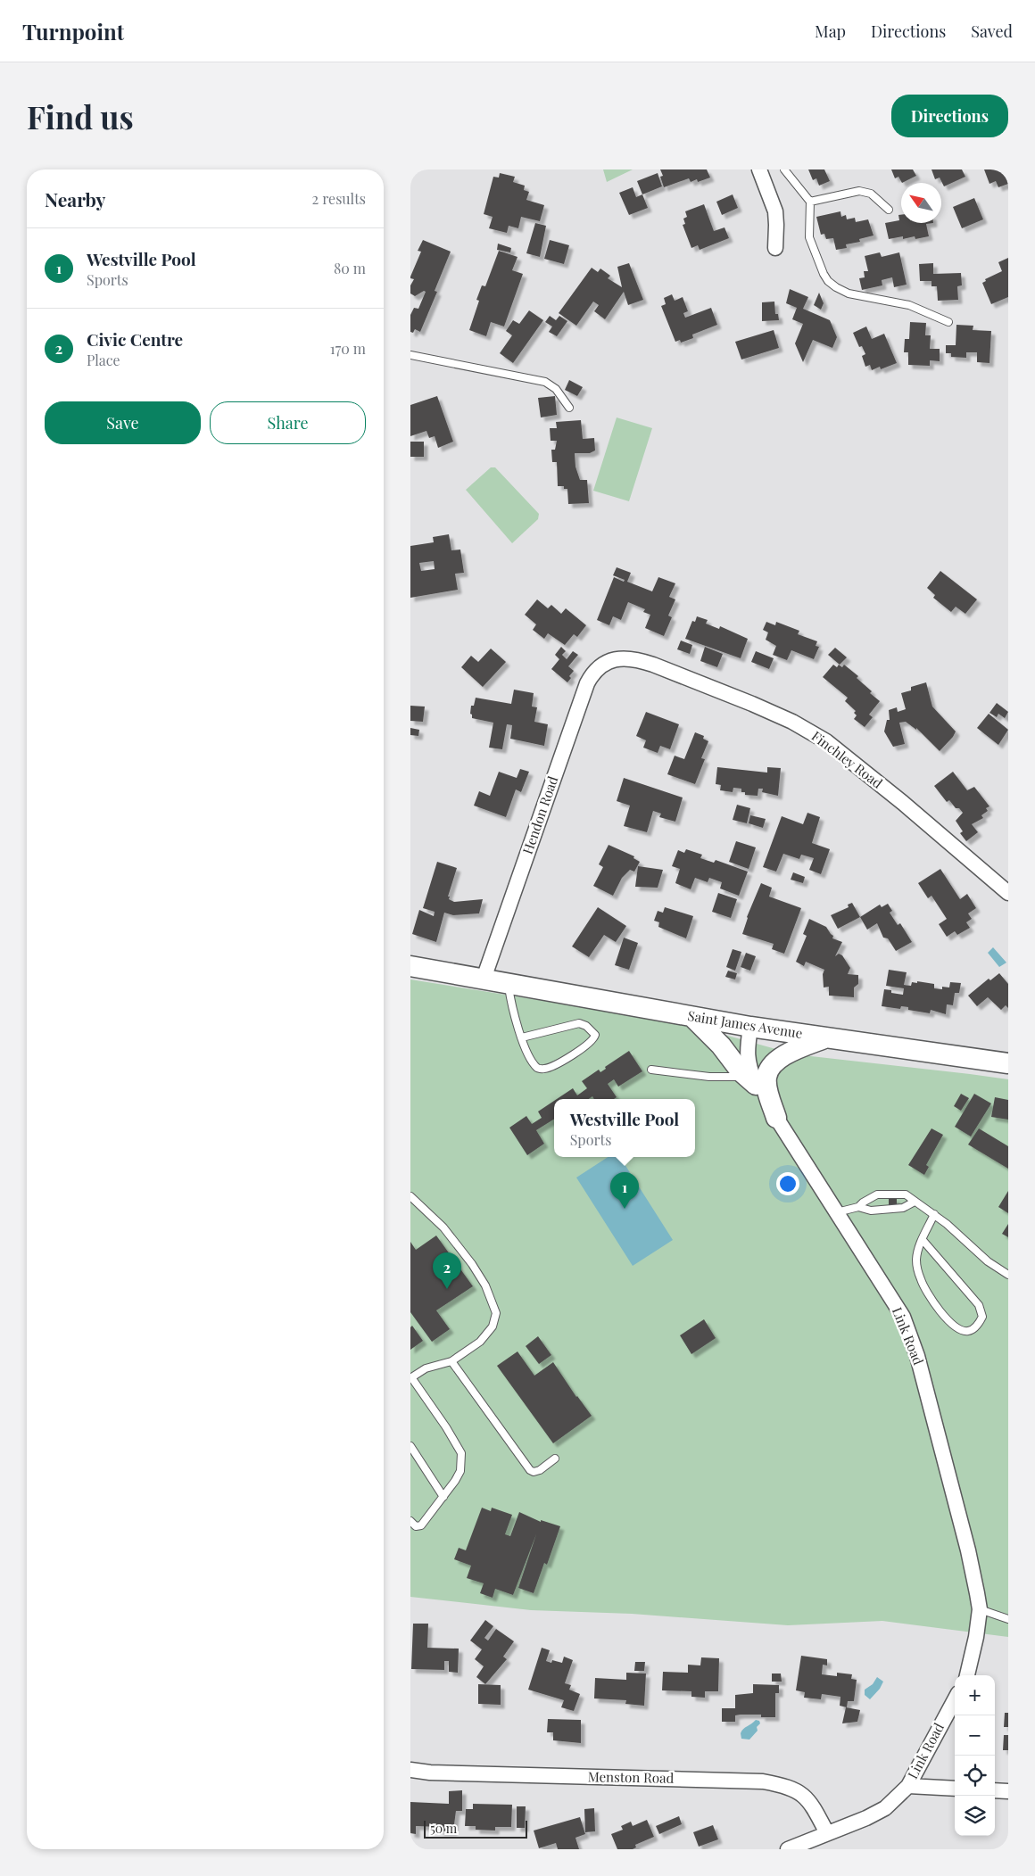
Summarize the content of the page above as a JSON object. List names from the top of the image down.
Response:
{
  "streets": {
    "main road": ["Saint James Avenue"],
    "street": [
      "Finchley Road",
      "Hendon Road",
      "Link Road",
      "Menston Road"
    ]
  },
  "crossings": [
    ["Finchley Road", "Hendon Road"],
    ["Hendon Road", "Saint James Avenue"],
    ["Saint James Avenue", "Link Road"],
    ["Link Road", "Menston Road"]
  ],
  "scale_bar": "50 m",
  "north": "top left",
  "page": {
    "header": "Turnpoint",
    "nav": ["Map", "Directions", "Saved"],
    "buttons": [
      "Directions",
      ["Save", "Share"]
    ],
    "title": "Find us",
    "heading": ["Nearby", "2 results"],
    "list": [
      {
        "mark": "1",
        "name": "Westville Pool",
        "note": "Sports",
        "value": "80 m"
      },
      {
        "mark": "2",
        "name": "Civic Centre",
        "note": "Place",
        "value": "170 m"
      }
    ],
    "popup": ["Westville Pool", "Sports"],
    "pins": ["1", "2"],
    "map_buttons": ["+", "−"],
    "scale": "50 m"
  }
}
